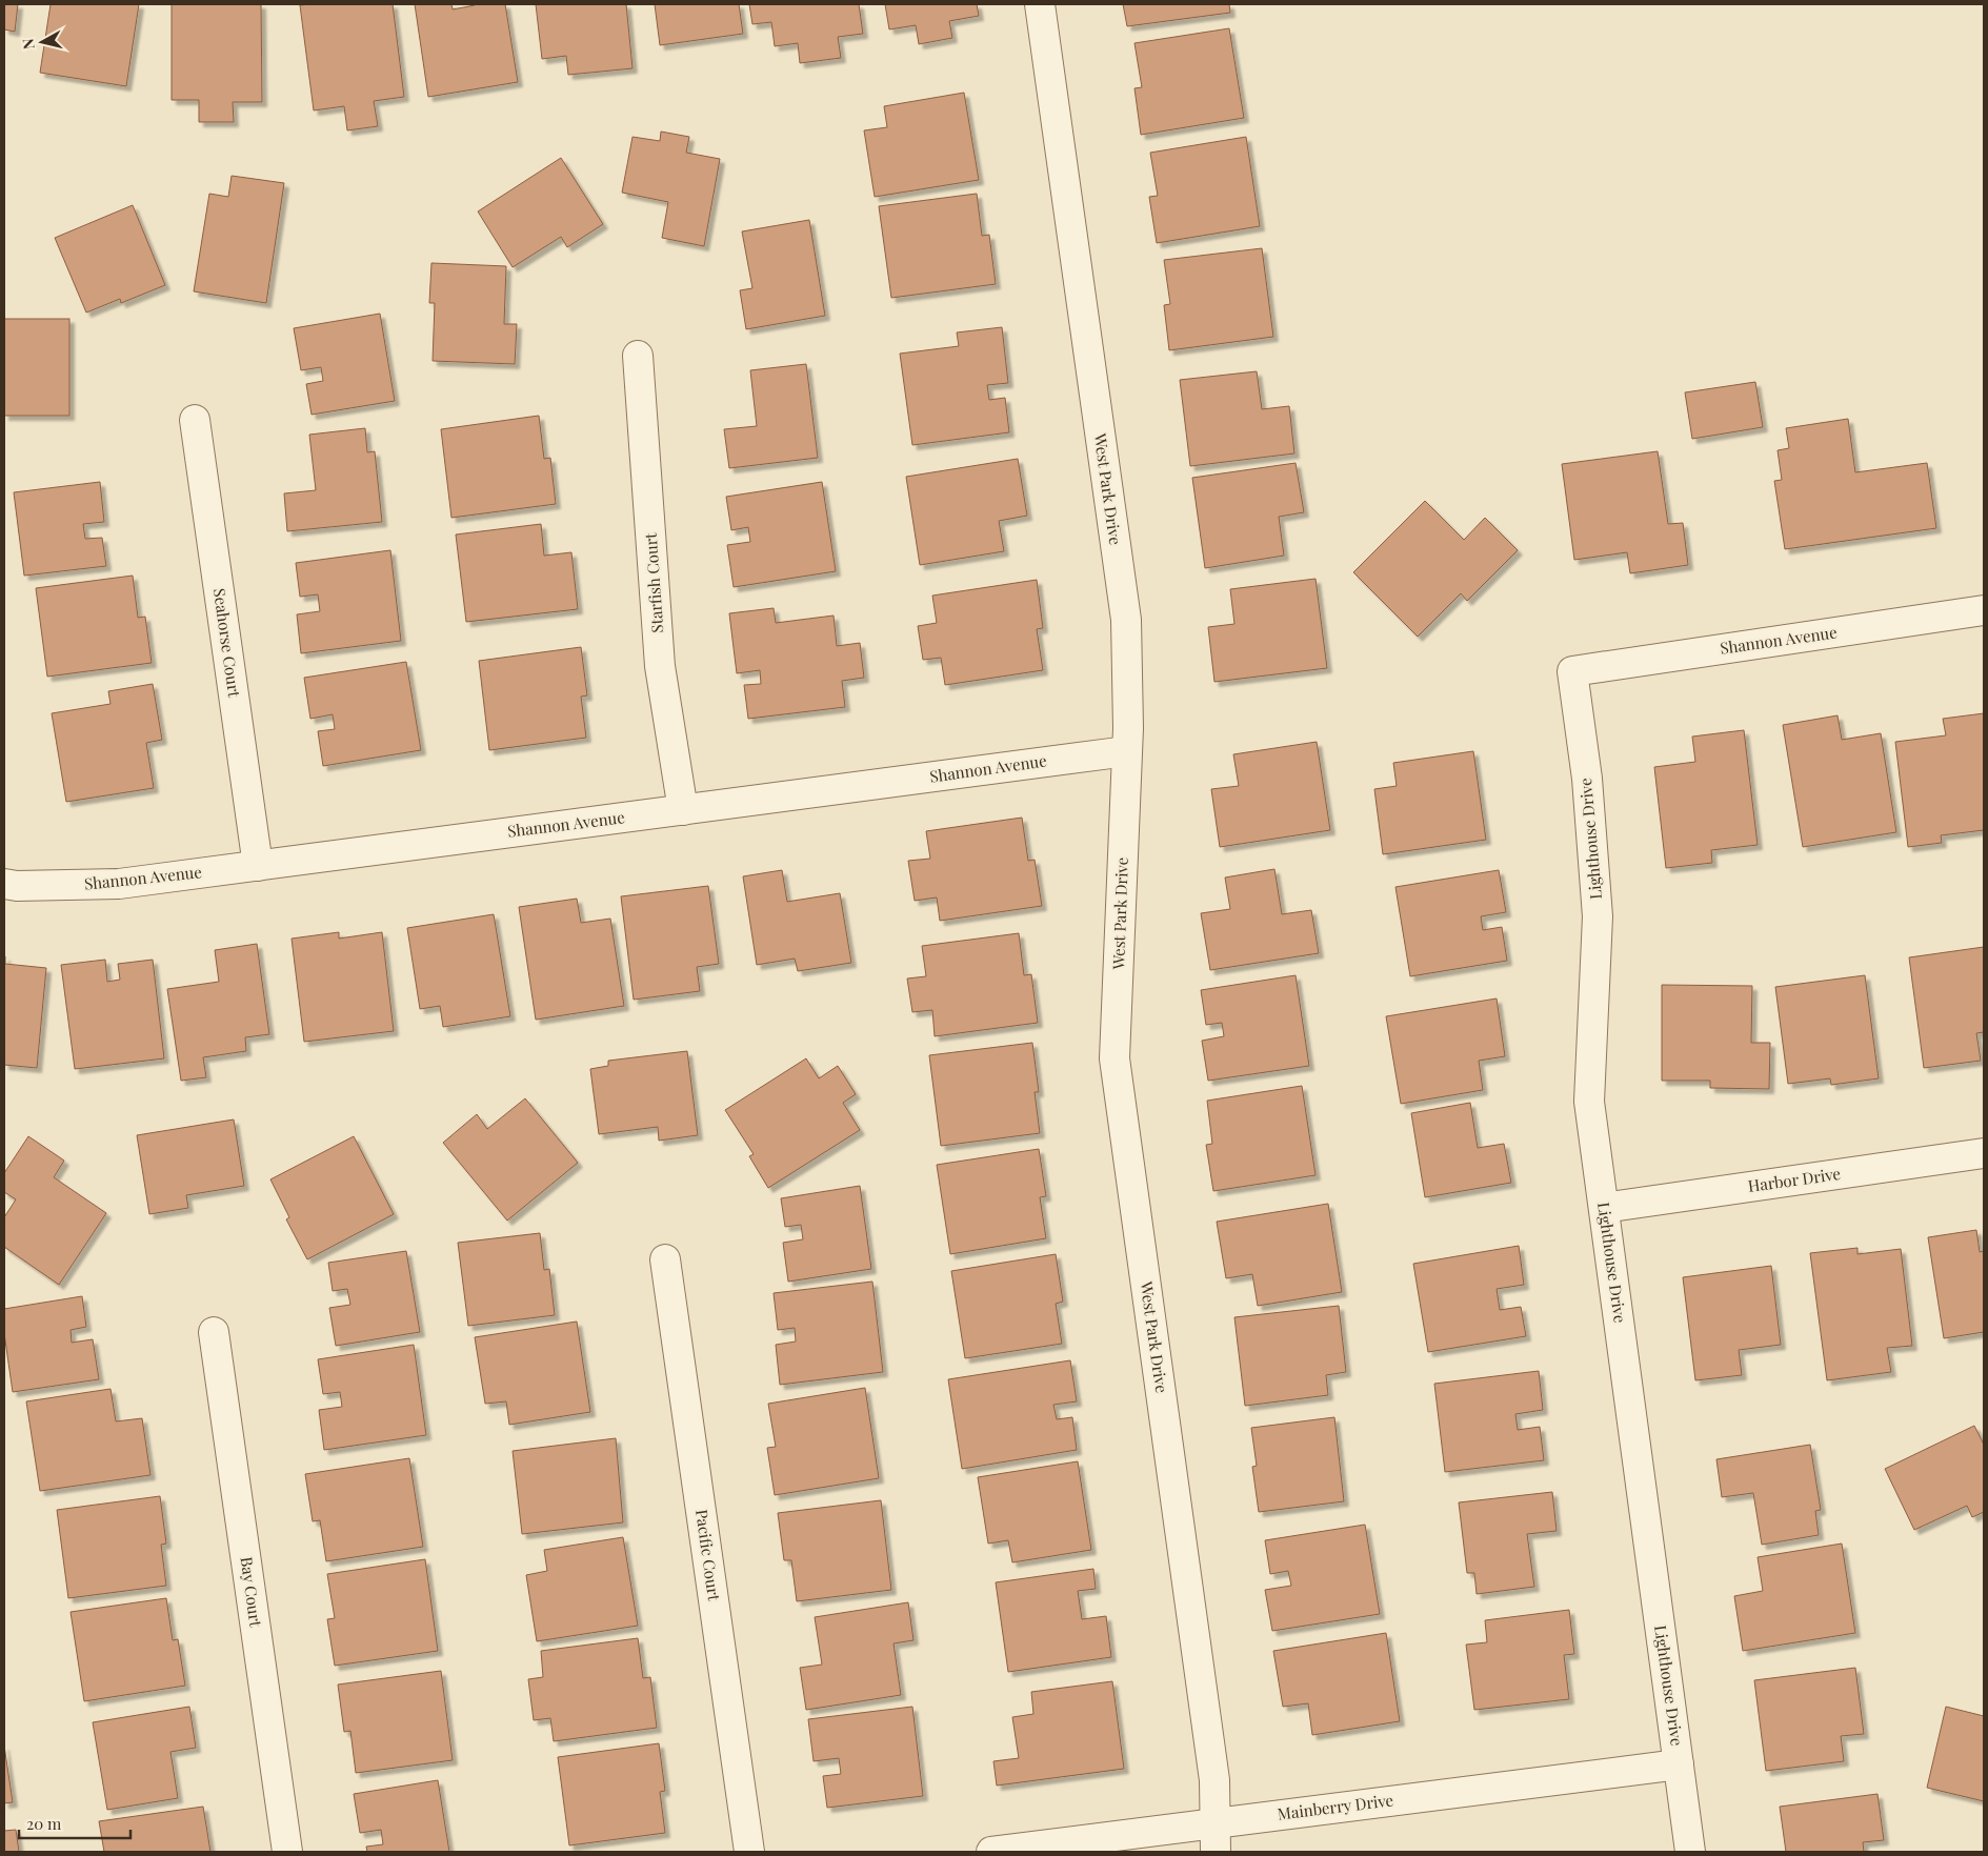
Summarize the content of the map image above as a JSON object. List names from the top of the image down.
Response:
{
  "streets": {
    "street": [
      "West Park Drive",
      "Starfish Court",
      "Shannon Avenue",
      "Seahorse Court",
      "Lighthouse Drive",
      "Harbor Drive",
      "Pacific Court",
      "Bay Court",
      "Mainberry Drive"
    ]
  },
  "crossings": [
    ["West Park Drive", "Shannon Avenue"],
    ["West Park Drive", "Mainberry Drive"],
    ["Starfish Court", "Shannon Avenue"],
    ["Shannon Avenue", "Seahorse Court"],
    ["Shannon Avenue", "Lighthouse Drive"],
    ["Lighthouse Drive", "Harbor Drive"],
    ["Lighthouse Drive", "Mainberry Drive"]
  ],
  "scale_bar": "20 m",
  "north": "left"
}
